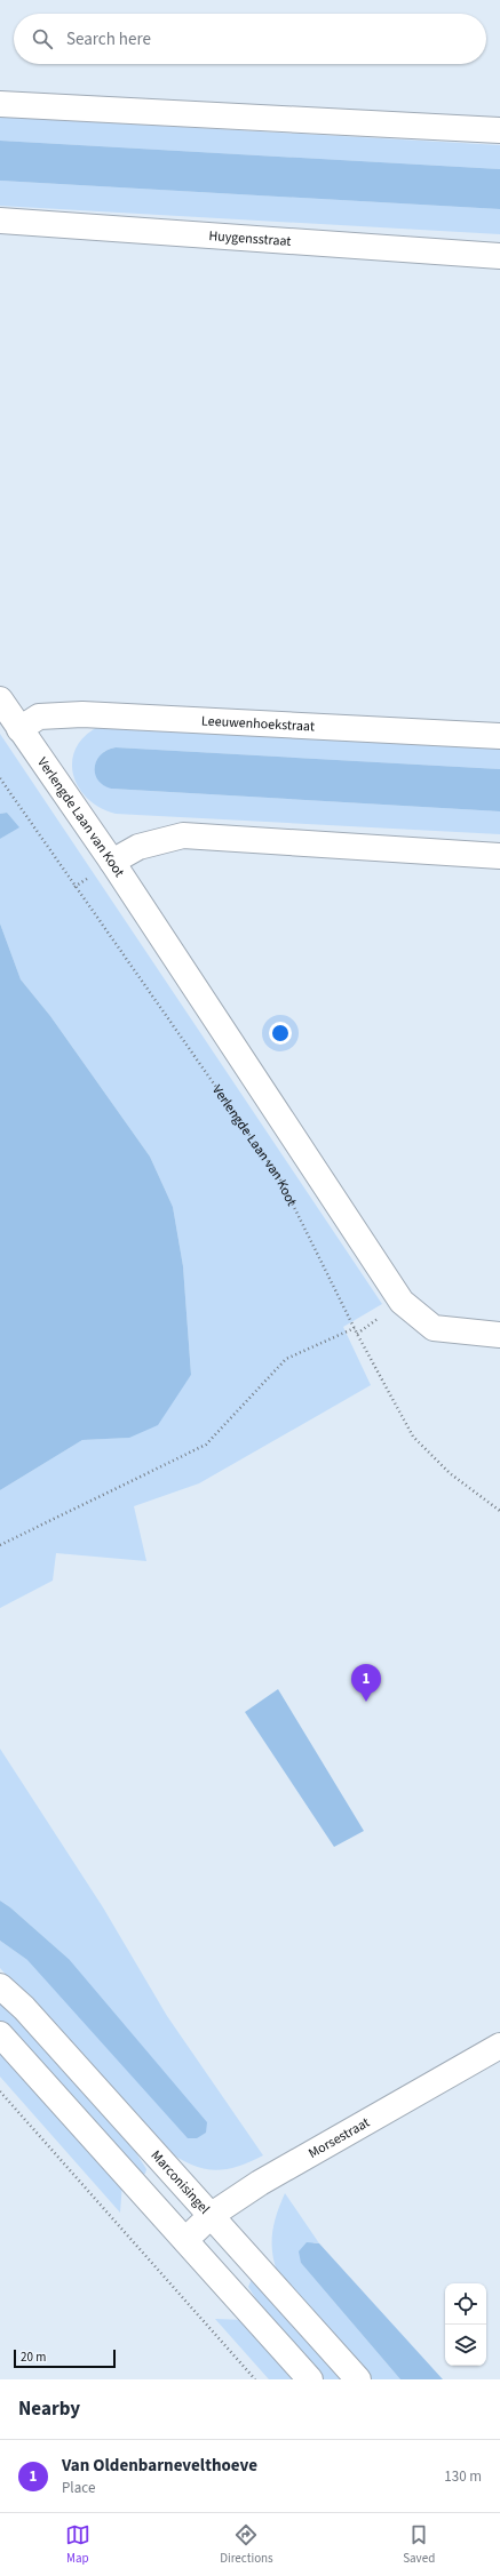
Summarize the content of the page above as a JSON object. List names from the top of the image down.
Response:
{
  "streets": {
    "street": [
      "Huygensstraat",
      "Leeuwenhoekstraat",
      "Verlengde Laan van Koot",
      "Morsestraat",
      "Marconisingel"
    ]
  },
  "crossings": [
    ["Leeuwenhoekstraat", "Verlengde Laan van Koot"],
    ["Morsestraat", "Marconisingel"]
  ],
  "scale_bar": "20 m",
  "page": {
    "search": "Search here",
    "pins": "1",
    "scale": "20 m",
    "heading": "Nearby",
    "list": [
      {
        "mark": "1",
        "name": "Van Oldenbarnevelthoeve",
        "note": "Place",
        "value": "130 m"
      }
    ],
    "nav": ["Map", "Directions", "Saved"]
  }
}
